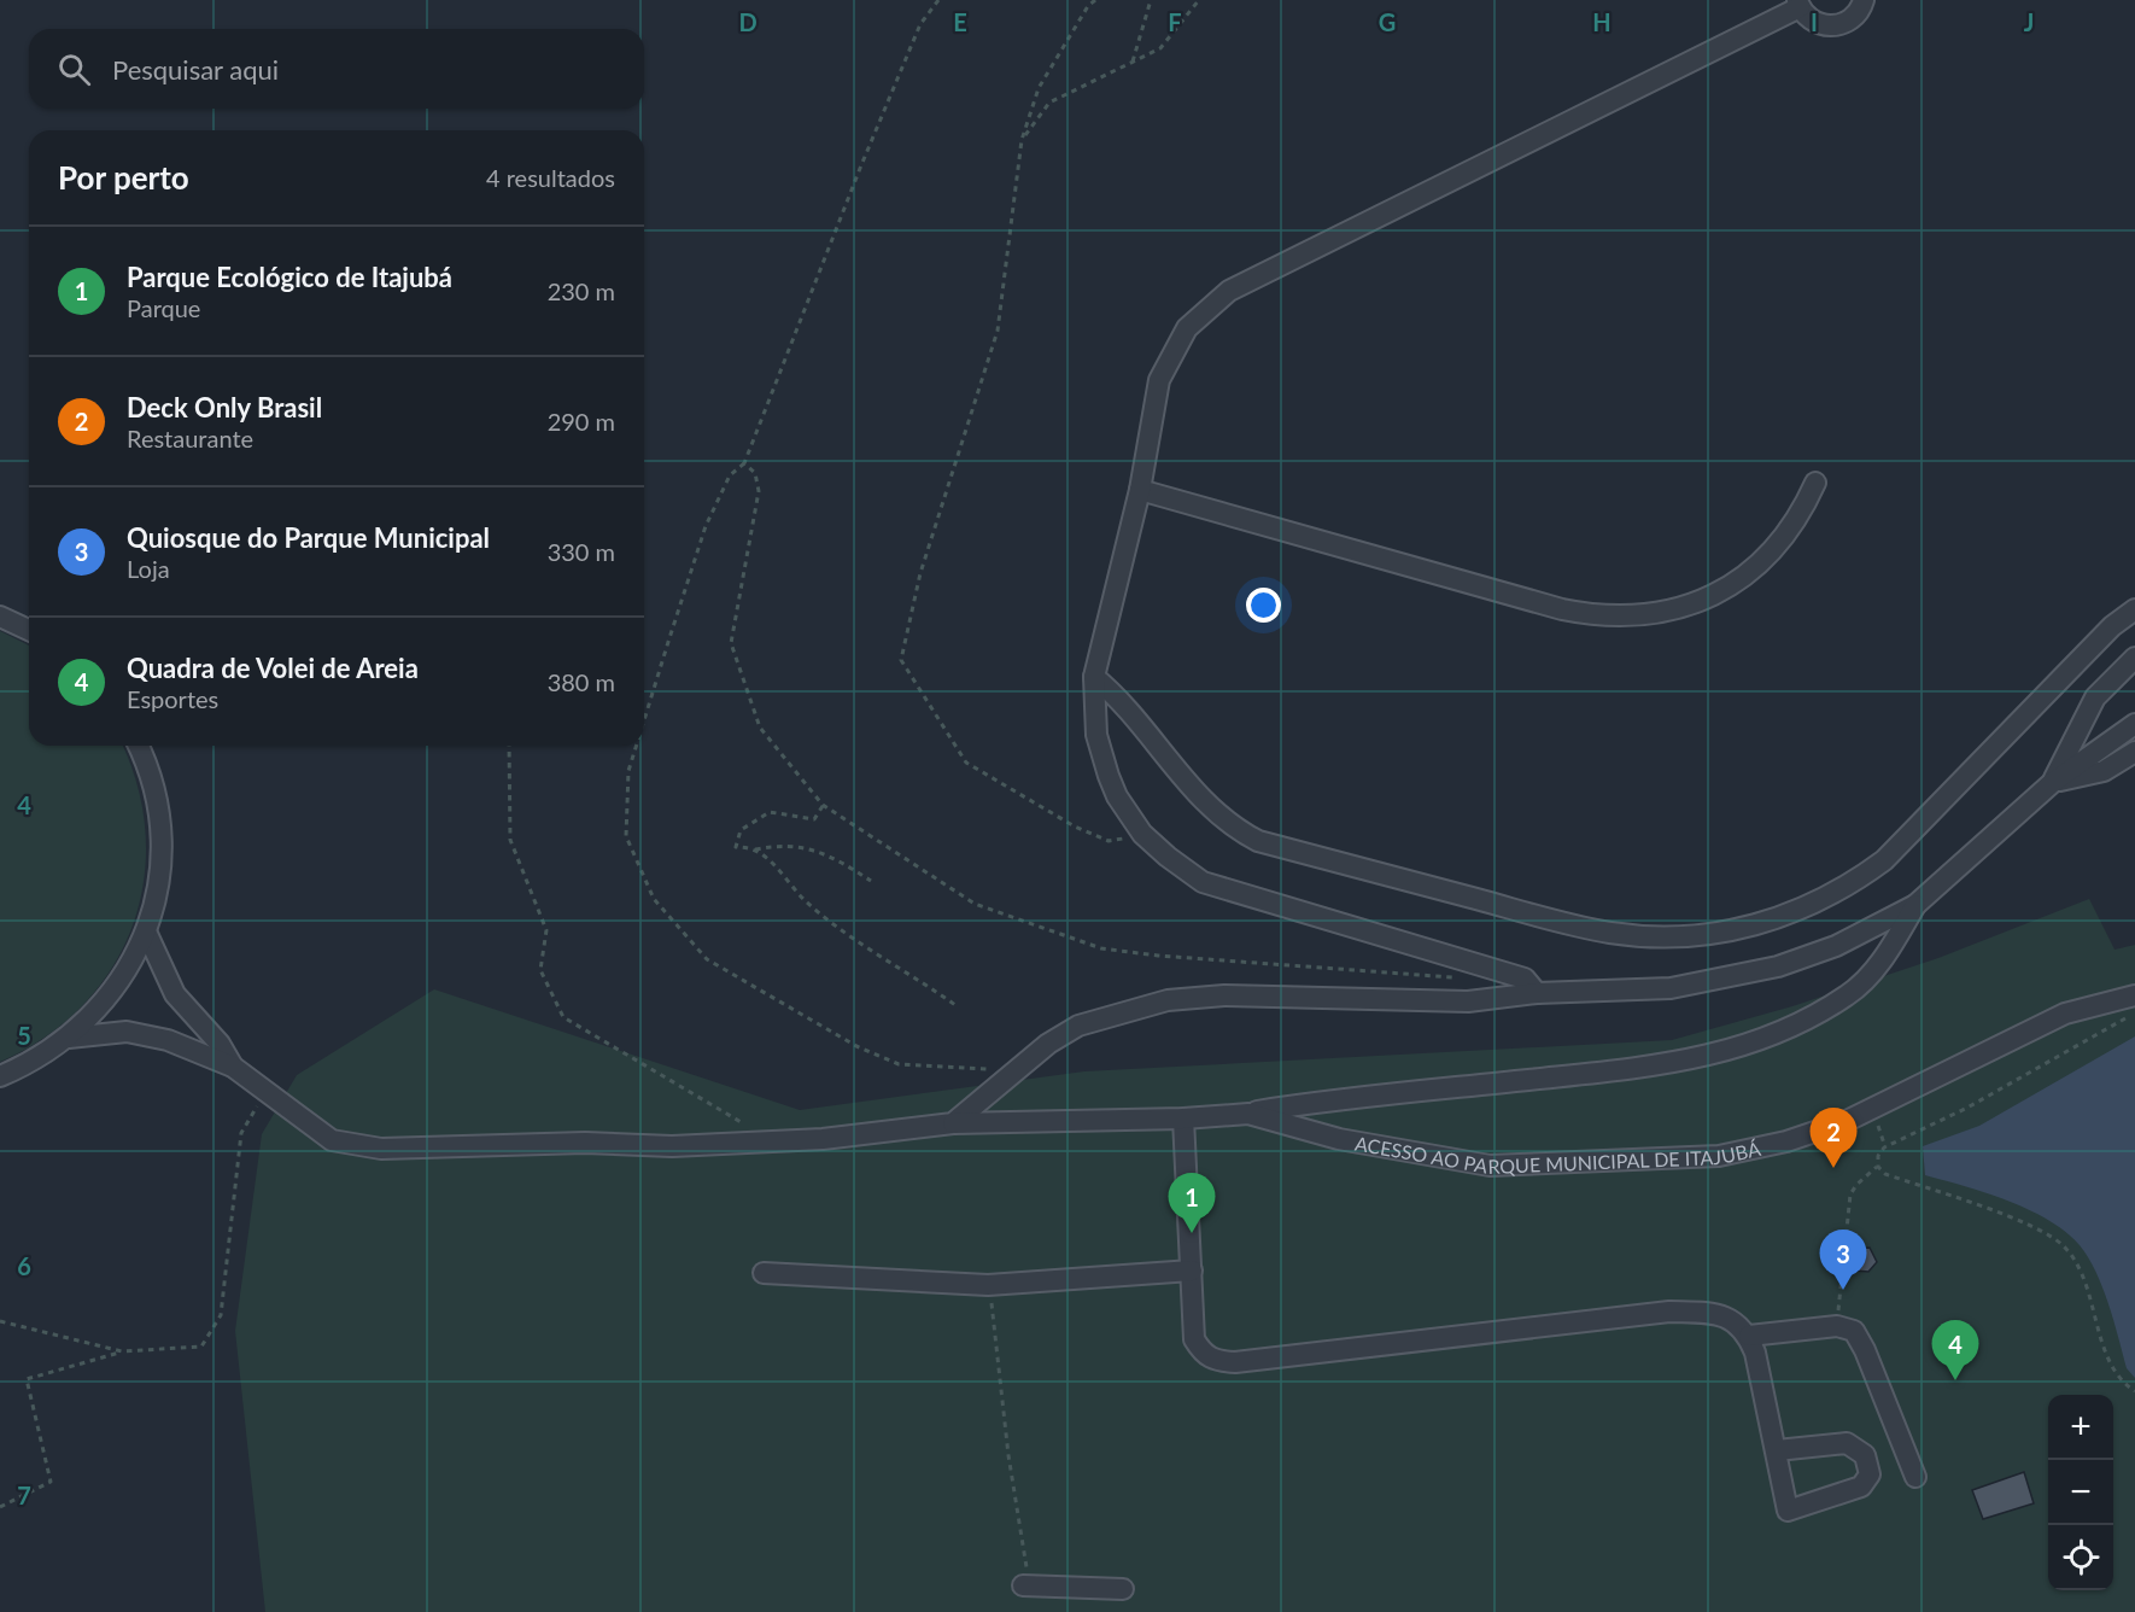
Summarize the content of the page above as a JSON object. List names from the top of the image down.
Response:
{
  "streets": {
    "street": ["ACESSO AO PARQUE MUNICIPAL DE ITAJUBÁ"]
  },
  "page": {
    "search": "Pesquisar aqui",
    "heading": ["Por perto", "4 resultados"],
    "list": [
      {
        "mark": "1",
        "name": "Parque Ecológico de Itajubá",
        "note": "Parque",
        "value": "230 m"
      },
      {
        "mark": "2",
        "name": "Deck Only Brasil",
        "note": "Restaurante",
        "value": "290 m"
      },
      {
        "mark": "3",
        "name": "Quiosque do Parque Municipal",
        "note": "Loja",
        "value": "330 m"
      },
      {
        "mark": "4",
        "name": "Quadra de Volei de Areia",
        "note": "Esportes",
        "value": "380 m"
      }
    ],
    "pins": [
      "2",
      "1",
      "3",
      "4"
    ],
    "map_buttons": ["+", "−"]
  },
  "grid": {
    "columns": [
      "D",
      "E",
      "F",
      "G",
      "H",
      "I",
      "J"
    ],
    "rows": [
      "4",
      "5",
      "6",
      "7"
    ]
  }
}
